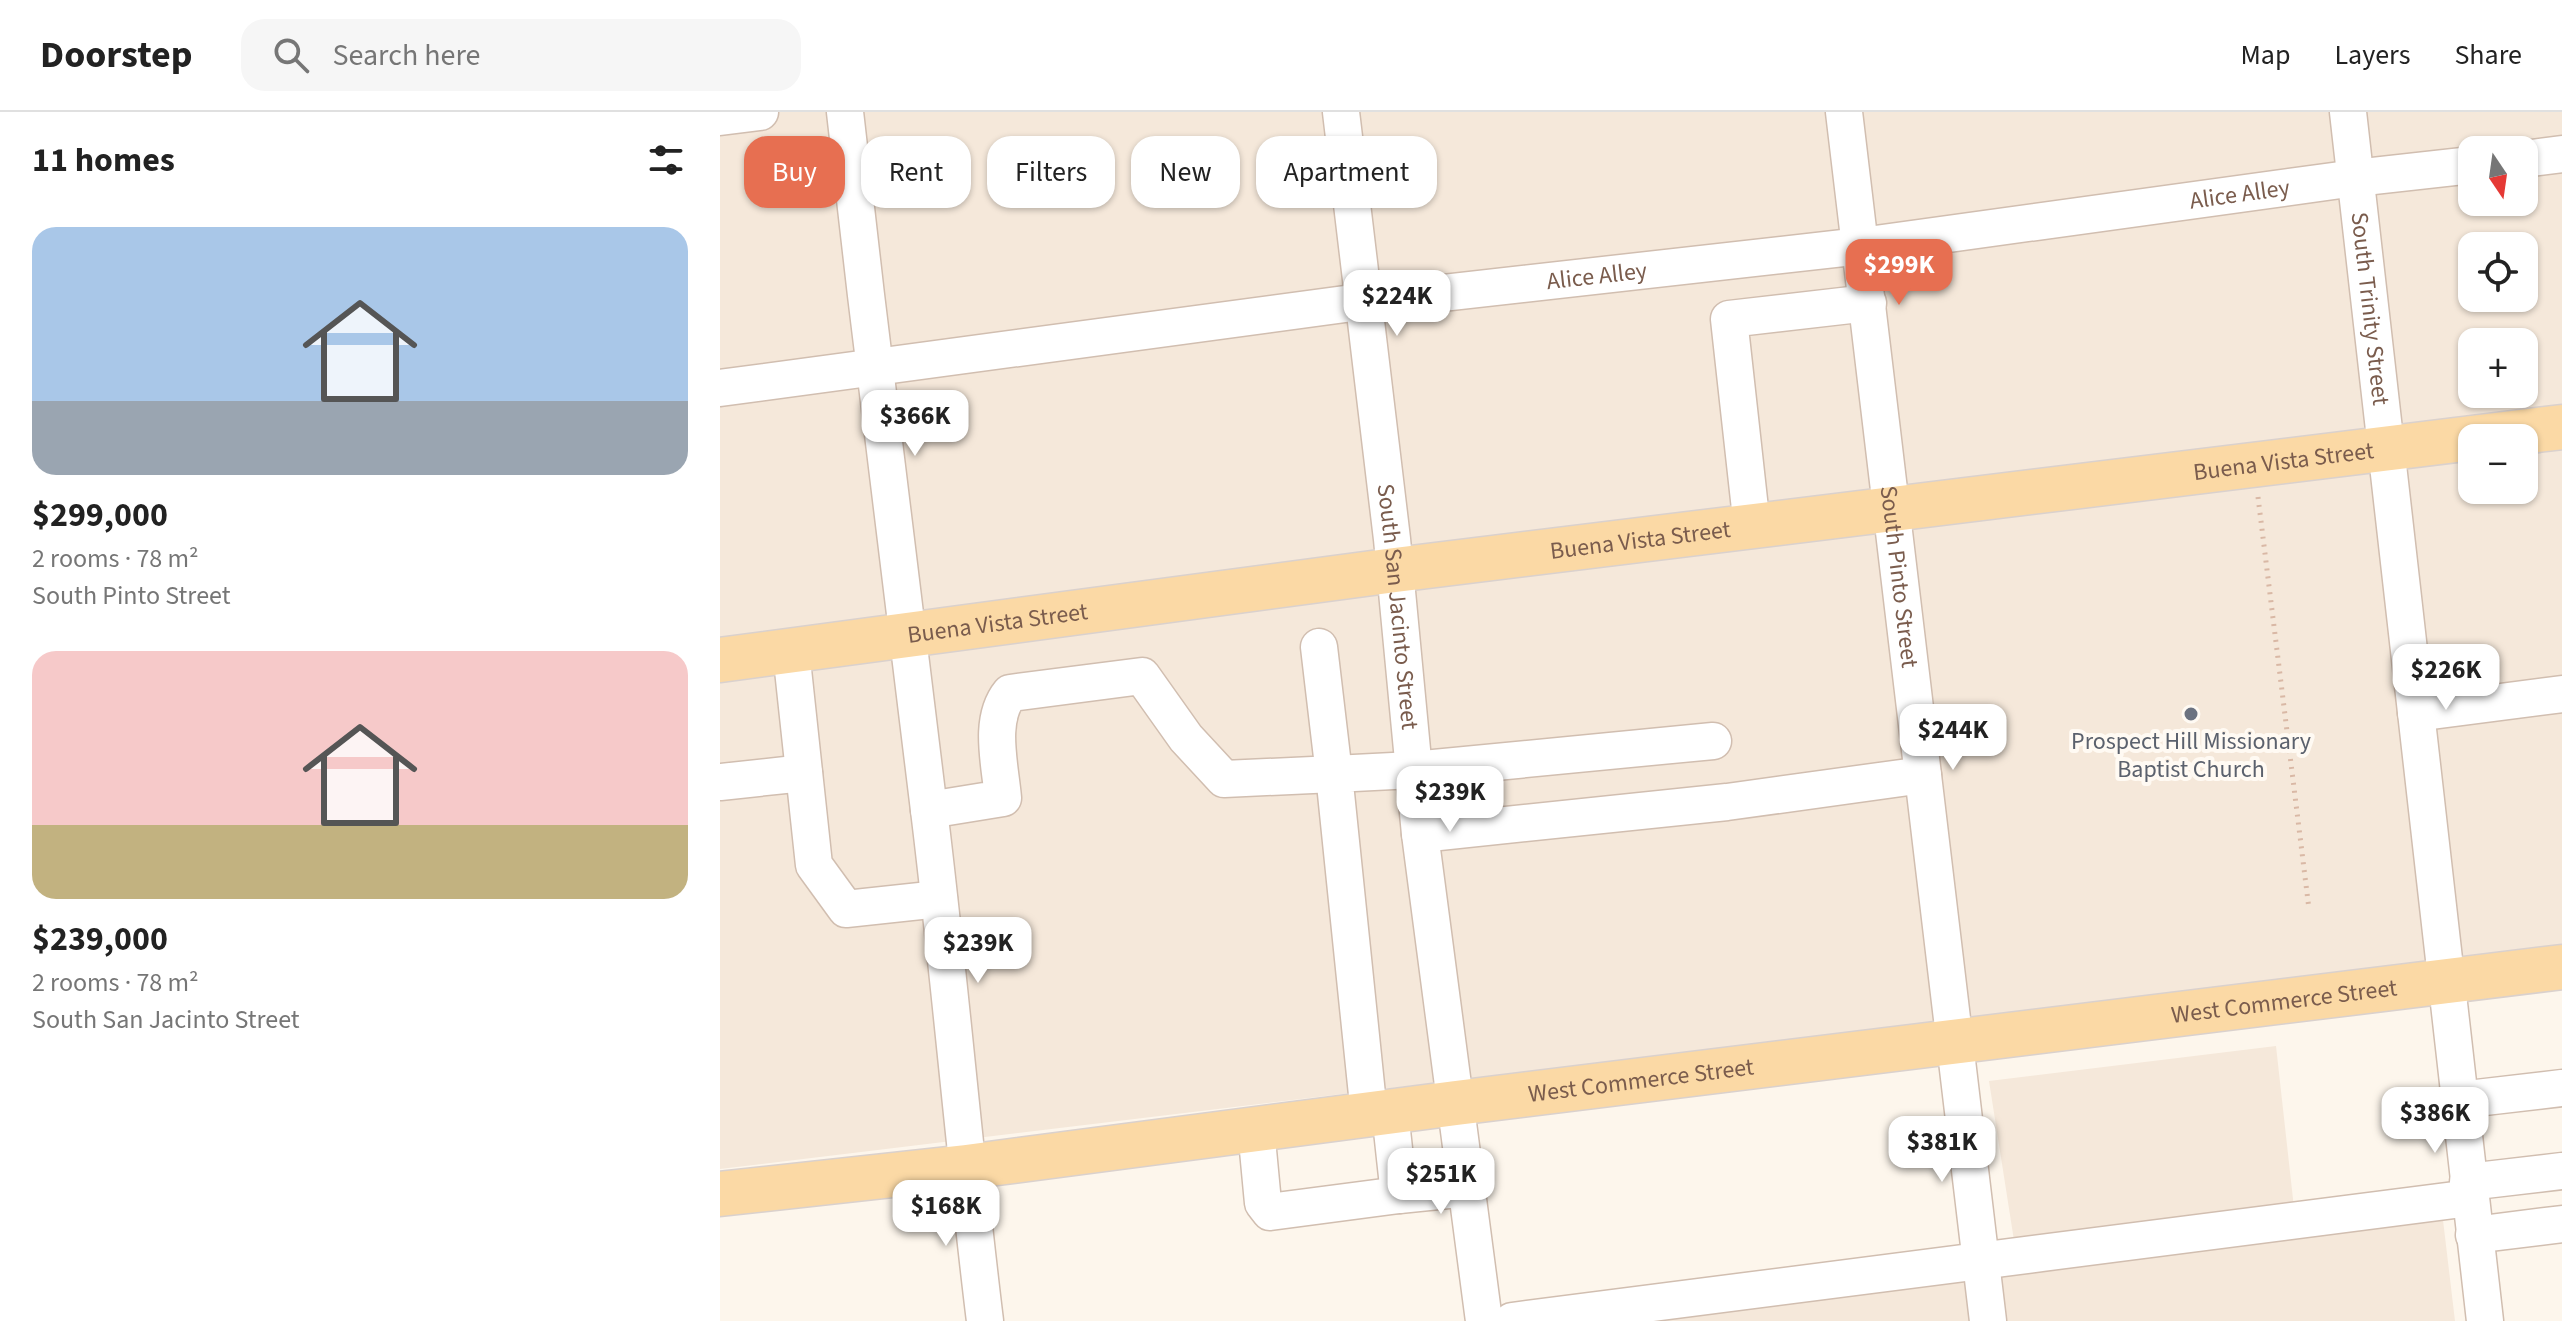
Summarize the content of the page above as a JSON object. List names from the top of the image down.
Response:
{
  "streets": {
    "main road": ["Buena Vista Street", "West Commerce Street"],
    "street": [
      "Alice Alley",
      "South Trinity Street",
      "South Pinto Street",
      "South San Jacinto Street"
    ]
  },
  "crossings": [
    ["Alice Alley", "South Trinity Street"],
    ["Alice Alley", "South Pinto Street"],
    ["Alice Alley", "South San Jacinto Street"],
    ["South Trinity Street", "Buena Vista Street"],
    ["South Trinity Street", "West Commerce Street"],
    ["Buena Vista Street", "South Pinto Street"],
    ["Buena Vista Street", "South San Jacinto Street"],
    ["South Pinto Street", "West Commerce Street"],
    ["South San Jacinto Street", "West Commerce Street"]
  ],
  "places": ["Prospect Hill Missionary Baptist Church"],
  "north": "bottom",
  "page": {
    "header": "Doorstep",
    "search": "Search here",
    "nav": ["Map", "Layers", "Share"],
    "heading": "11 homes",
    "map_buttons": ["+", "−"],
    "chip": [
      "Buy",
      "Rent",
      "Filters",
      "New",
      "Apartment"
    ],
    "list": [
      {
        "name": "$299,000",
        "note": "2 rooms · 78 m² · South Pinto Street"
      },
      {
        "name": "$239,000",
        "note": "2 rooms · 78 m² · South San Jacinto Street"
      }
    ],
    "price": [
      "$299K",
      "$224K",
      "$366K",
      "$226K",
      "$244K",
      "$239K",
      "$239K",
      "$386K",
      "$381K",
      "$251K",
      "$168K"
    ]
  }
}
